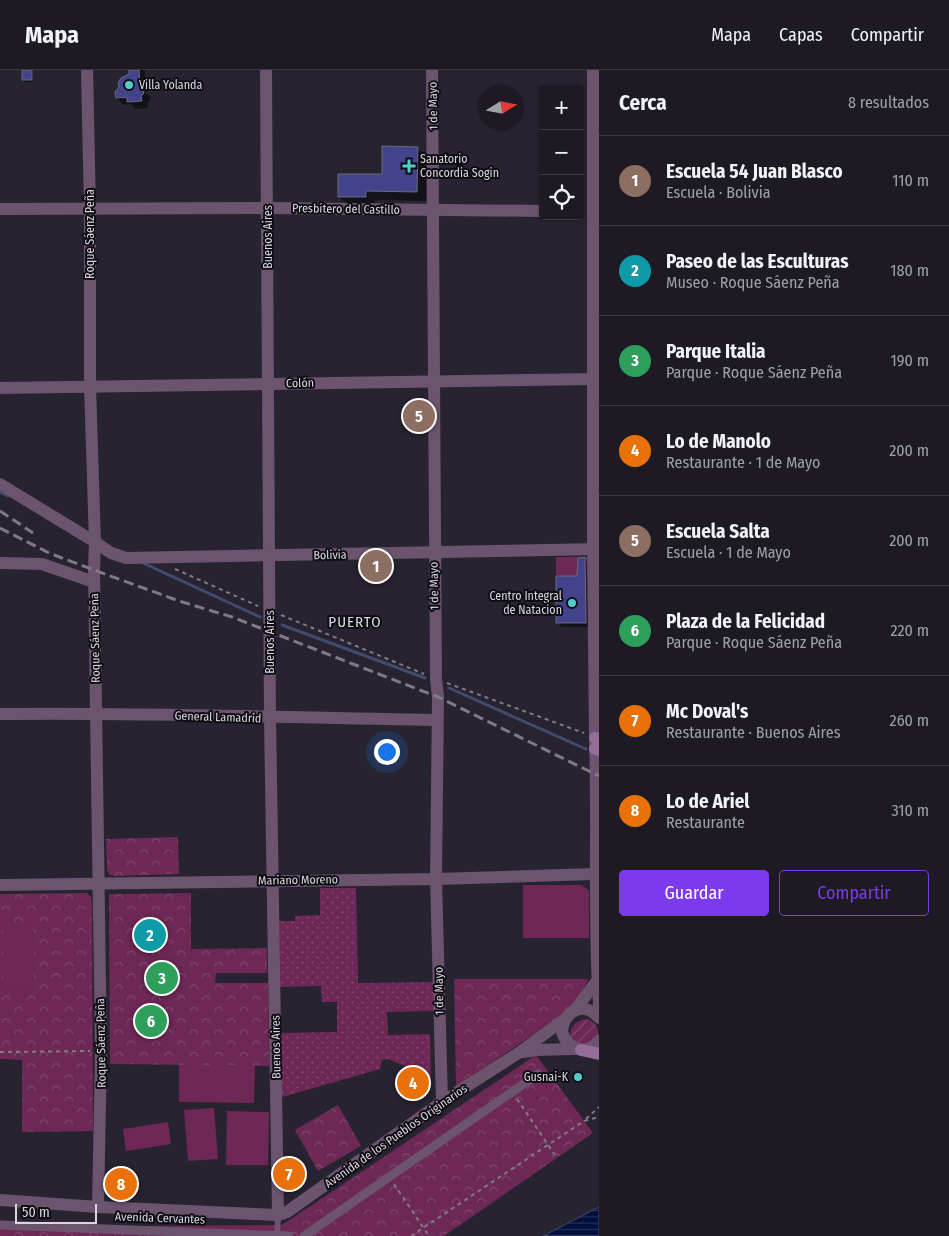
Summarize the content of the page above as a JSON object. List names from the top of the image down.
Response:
{
  "streets": {
    "street": [
      "1 de Mayo",
      "Presbítero del Castillo",
      "Roque Sáenz Peña",
      "Buenos Aires",
      "Colón",
      "Bolivia",
      "General Lamadrid",
      "Mariano Moreno",
      "Avenida de los Pueblos Originarios",
      "Avenida Cervantes"
    ]
  },
  "crossings": [
    ["1 de Mayo", "Presbítero del Castillo"],
    ["1 de Mayo", "Colón"],
    ["1 de Mayo", "Bolivia"],
    ["1 de Mayo", "General Lamadrid"],
    ["1 de Mayo", "Mariano Moreno"],
    ["1 de Mayo", "Avenida de los Pueblos Originarios"],
    ["Presbítero del Castillo", "Roque Sáenz Peña"],
    ["Presbítero del Castillo", "Buenos Aires"],
    ["Roque Sáenz Peña", "Colón"],
    ["Roque Sáenz Peña", "Bolivia"],
    ["Roque Sáenz Peña", "General Lamadrid"],
    ["Roque Sáenz Peña", "Mariano Moreno"],
    ["Buenos Aires", "Colón"],
    ["Buenos Aires", "Bolivia"],
    ["Buenos Aires", "General Lamadrid"],
    ["Buenos Aires", "Mariano Moreno"],
    ["Buenos Aires", "Avenida de los Pueblos Originarios"]
  ],
  "districts": ["PUERTO"],
  "places": {
    "other": ["Villa Yolanda", "Centro Integral de Natacion", "Gusnai-K"],
    "health": ["Sanatorio Concordia Sogin"]
  },
  "scale_bar": "50 m",
  "north": "right",
  "page": {
    "header": "Mapa",
    "nav": ["Mapa", "Capas", "Compartir"],
    "heading": ["Cerca", "8 resultados"],
    "map_buttons": ["+", "−"],
    "list": [
      {
        "mark": "1",
        "name": "Escuela 54 Juan Blasco",
        "note": "Escuela · Bolivia",
        "value": "110 m"
      },
      {
        "mark": "2",
        "name": "Paseo de las Esculturas",
        "note": "Museo · Roque Sáenz Peña",
        "value": "180 m"
      },
      {
        "mark": "3",
        "name": "Parque Italia",
        "note": "Parque · Roque Sáenz Peña",
        "value": "190 m"
      },
      {
        "mark": "4",
        "name": "Lo de Manolo",
        "note": "Restaurante · 1 de Mayo",
        "value": "200 m"
      },
      {
        "mark": "5",
        "name": "Escuela Salta",
        "note": "Escuela · 1 de Mayo",
        "value": "200 m"
      },
      {
        "mark": "6",
        "name": "Plaza de la Felicidad",
        "note": "Parque · Roque Sáenz Peña",
        "value": "220 m"
      },
      {
        "mark": "7",
        "name": "Mc Doval's",
        "note": "Restaurante · Buenos Aires",
        "value": "260 m"
      },
      {
        "mark": "8",
        "name": "Lo de Ariel",
        "note": "Restaurante",
        "value": "310 m"
      }
    ],
    "pins": [
      "5",
      "1",
      "2",
      "3",
      "6",
      "4",
      "7",
      "8"
    ],
    "buttons": ["Guardar", "Compartir"],
    "scale": "50 m"
  }
}
